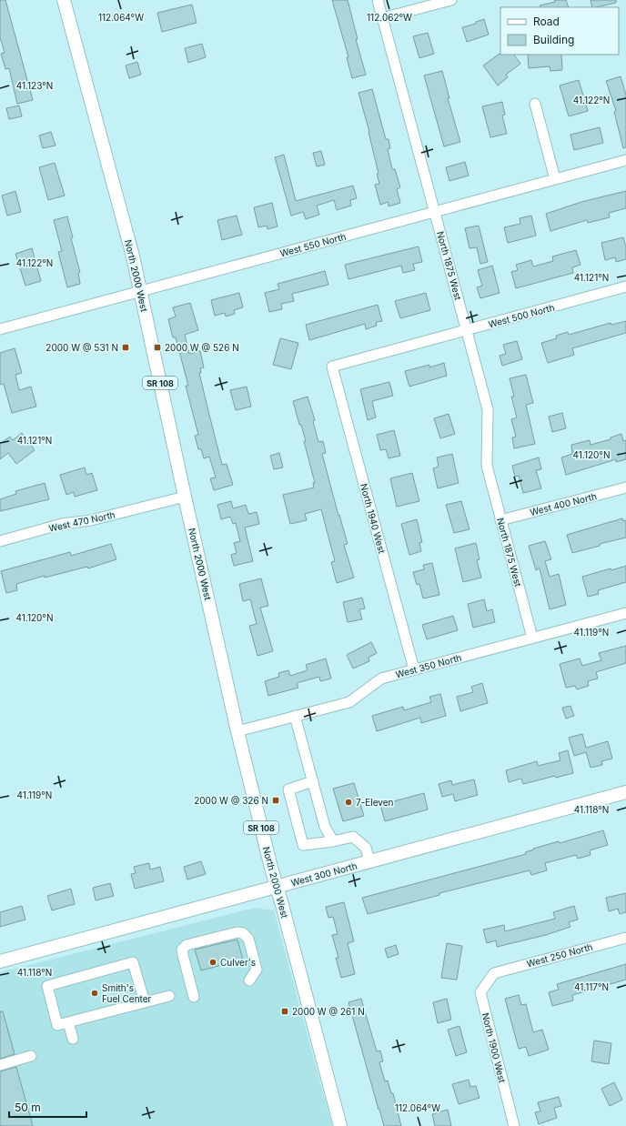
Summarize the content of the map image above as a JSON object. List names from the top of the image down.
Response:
{
  "streets": {
    "main road": ["North 2000 West", "SR 108", "West 300 North"],
    "street": [
      "West 550 North",
      "North 1875 West",
      "West 500 North",
      "West 400 North",
      "North 1940 West",
      "West 470 North",
      "West 350 North",
      "West 250 North",
      "North 1900 West"
    ]
  },
  "crossings": [
    ["West 550 North", "North 1875 West"],
    ["West 550 North", "North 2000 West"],
    ["North 1875 West", "West 500 North"],
    ["North 1875 West", "West 400 North"],
    ["North 1875 West", "West 350 North"],
    ["North 2000 West", "West 470 North"],
    ["North 2000 West", "West 350 North"],
    ["North 2000 West", "West 300 North"],
    ["West 500 North", "North 1940 West"],
    ["North 1940 West", "West 350 North"],
    ["West 250 North", "North 1900 West"]
  ],
  "places": {
    "transit": [
      "2000 W @ 531 N",
      "2000 W @ 526 N",
      "2000 W @ 326 N",
      "2000 W @ 261 N"
    ],
    "other": ["7-Eleven", "Culver's", "Smith's Fuel Center"]
  },
  "legend": ["Road", "Building"],
  "scale_bar": "50 m",
  "coordinates": [
    "112.062°W",
    "112.064°W",
    "41.123°N",
    "41.122°N",
    "41.121°N",
    "41.120°N",
    "41.119°N",
    "41.118°N",
    "41.117°N"
  ]
}
